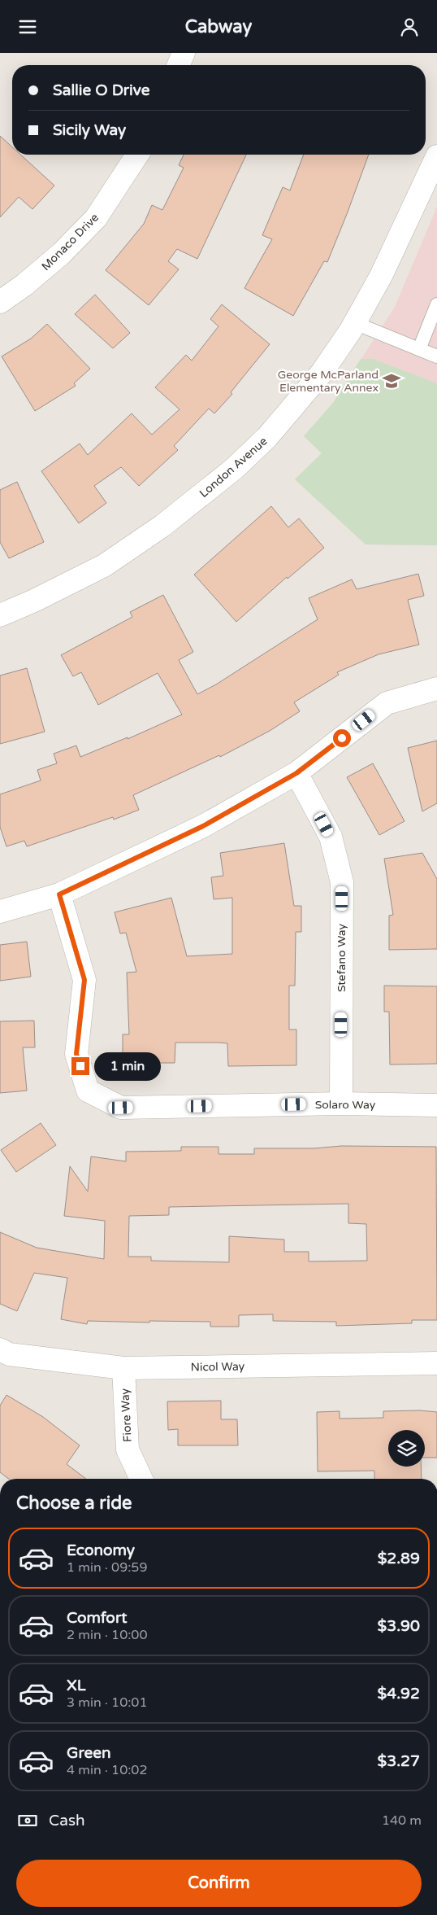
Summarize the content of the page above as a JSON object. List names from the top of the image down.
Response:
{
  "streets": {
    "street": [
      "Monaco Drive",
      "London Avenue",
      "Stefano Way",
      "Solaro Way",
      "Nicol Way",
      "Fiore Way"
    ]
  },
  "crossings": [
    ["Stefano Way", "Solaro Way"],
    ["Nicol Way", "Fiore Way"]
  ],
  "places": {
    "school or university": ["George McParland Elementary Annex"]
  },
  "page": {
    "header": "Cabway",
    "banner": ["Sallie O Drive", "Sicily Way"],
    "bubble": "1 min",
    "heading": "Choose a ride",
    "list": [
      {
        "name": "Economy",
        "note": "1 min · 09:59",
        "value": "$2.89"
      },
      {
        "name": "Comfort",
        "note": "2 min · 10:00",
        "value": "$3.90"
      },
      {
        "name": "XL",
        "note": "3 min · 10:01",
        "value": "$4.92"
      },
      {
        "name": "Green",
        "note": "4 min · 10:02",
        "value": "$3.27"
      }
    ],
    "pay": ["Cash", "140 m"],
    "buttons": "Confirm"
  }
}
